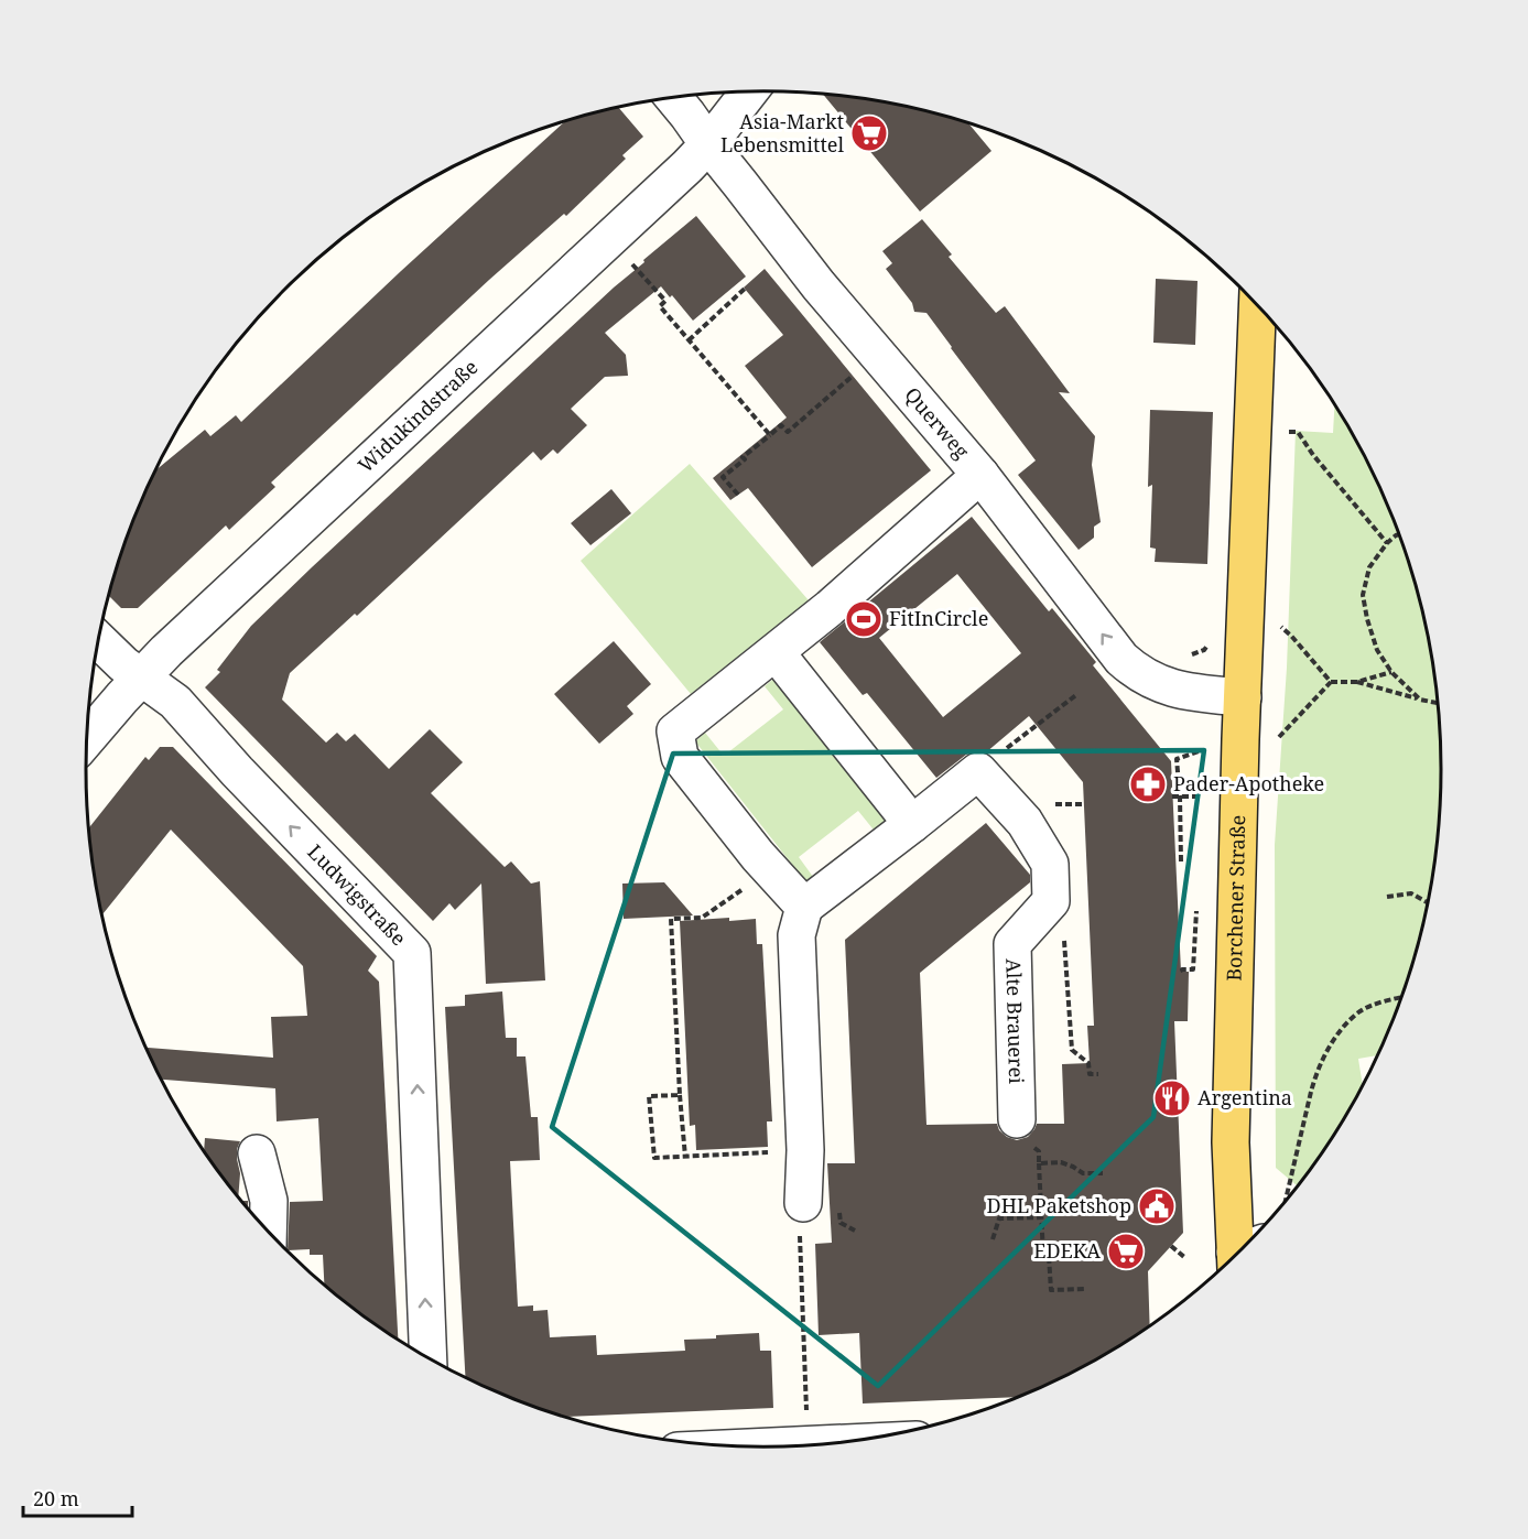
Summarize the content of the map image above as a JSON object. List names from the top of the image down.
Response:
{
  "streets": {
    "main road": ["Borchener Straße"],
    "street": [
      "Widukindstraße",
      "Querweg",
      "Ludwigstraße",
      "Alte Brauerei"
    ]
  },
  "crossings": [
    ["Widukindstraße", "Querweg"],
    ["Widukindstraße", "Ludwigstraße"],
    ["Querweg", "Borchener Straße"]
  ],
  "one_way": ["Ludwigstraße"],
  "places": {
    "supermarket": ["Asia-Markt Lebensmittel", "EDEKA"],
    "sports": ["FitInCircle"],
    "pharmacy": ["Pader-Apotheke"],
    "restaurant": ["Argentina"],
    "public building": ["DHL Paketshop"]
  },
  "scale_bar": "20 m"
}
